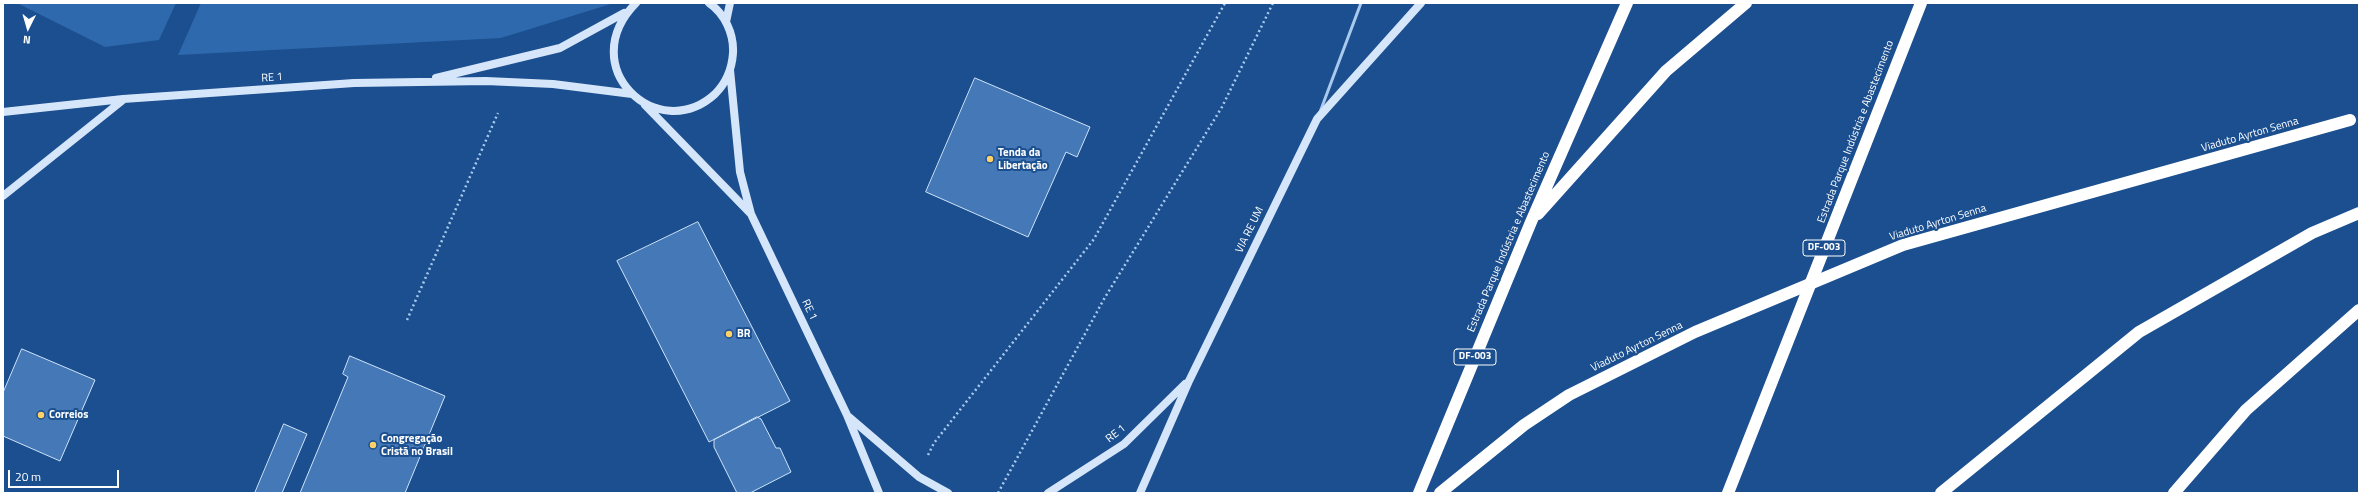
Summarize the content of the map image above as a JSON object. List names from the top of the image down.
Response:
{
  "streets": {
    "highway": ["Estrada Parque Indústria e Abastecimento", "Viaduto Ayrton Senna", "DF-003"],
    "street": ["RE 1", "VIA RE UM"]
  },
  "crossings": [
    ["RE 1", "VIA RE UM"]
  ],
  "places": [
    "Tenda da Libertação",
    "BR",
    "Correios",
    "Congregação Cristã no Brasil"
  ],
  "scale_bar": "20 m",
  "north": "bottom"
}
